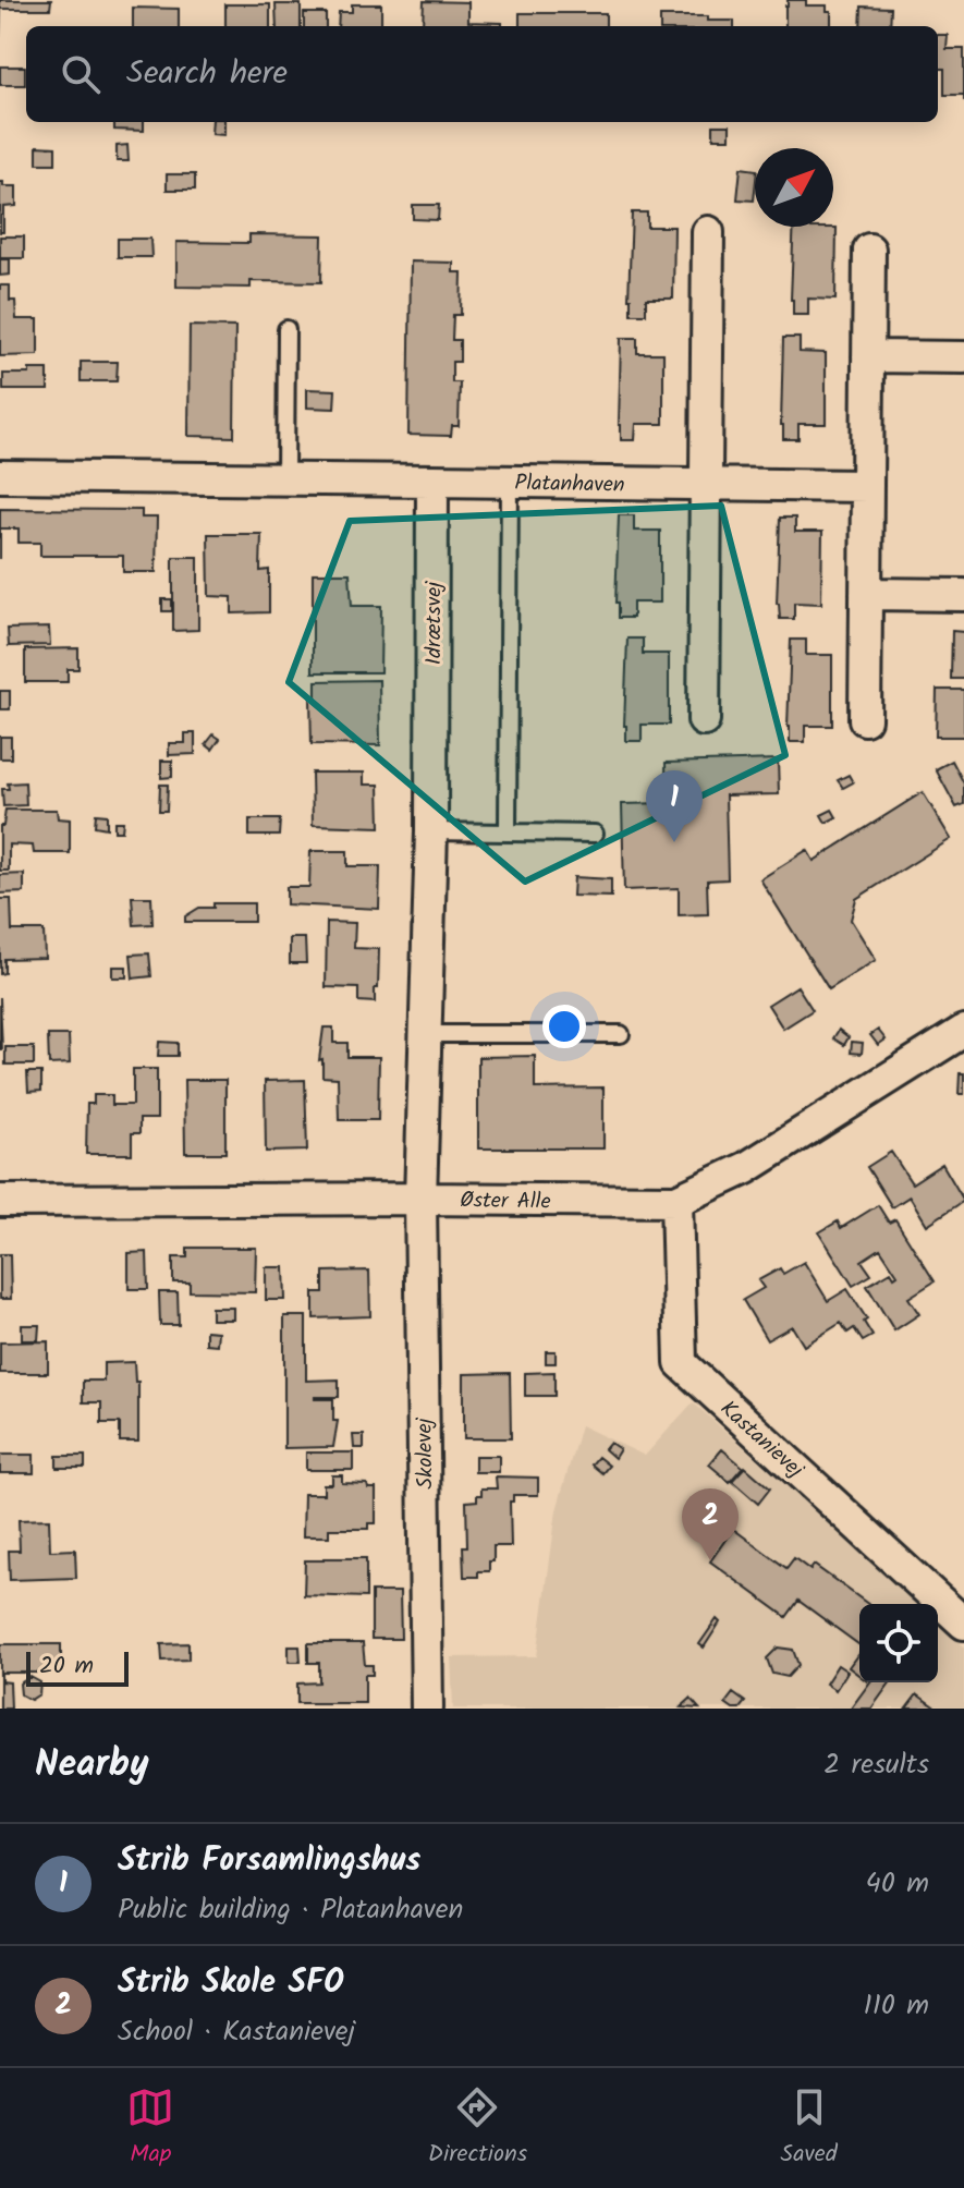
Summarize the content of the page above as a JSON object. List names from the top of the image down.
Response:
{
  "streets": {
    "street": [
      "Platanhaven",
      "Idrætsvej",
      "Øster Alle",
      "Kastanievej",
      "Skolevej"
    ]
  },
  "crossings": [
    ["Platanhaven", "Idrætsvej"],
    ["Idrætsvej", "Øster Alle"],
    ["Idrætsvej", "Skolevej"],
    ["Øster Alle", "Kastanievej"],
    ["Øster Alle", "Skolevej"]
  ],
  "scale_bar": "20 m",
  "north": "top right",
  "page": {
    "search": "Search here",
    "pins": ["1", "2"],
    "scale": "20 m",
    "heading": ["Nearby", "2 results"],
    "list": [
      {
        "mark": "1",
        "name": "Strib Forsamlingshus",
        "note": "Public building · Platanhaven",
        "value": "40 m"
      },
      {
        "mark": "2",
        "name": "Strib Skole SFO",
        "note": "School · Kastanievej",
        "value": "110 m"
      }
    ],
    "nav": ["Map", "Directions", "Saved"]
  }
}
